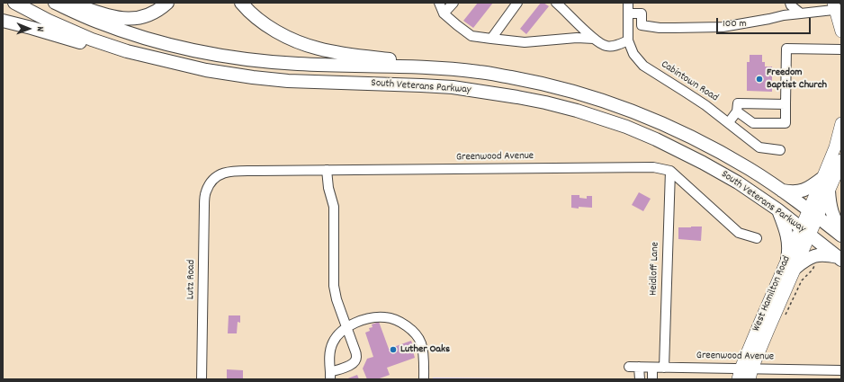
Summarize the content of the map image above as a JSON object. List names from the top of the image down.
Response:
{
  "streets": {
    "highway": ["South Veterans Parkway"],
    "main road": ["West Hamilton Road"],
    "street": [
      "Cabintown Road",
      "Greenwood Avenue",
      "Heidloff Lane",
      "Lutz Road"
    ]
  },
  "crossings": [
    ["South Veterans Parkway", "West Hamilton Road"],
    ["Greenwood Avenue", "Heidloff Lane"],
    ["Greenwood Avenue", "Lutz Road"],
    ["Greenwood Avenue", "West Hamilton Road"]
  ],
  "places": ["Freedom Baptist Church", "Luther Oaks"],
  "scale_bar": "100 m",
  "north": "right"
}
